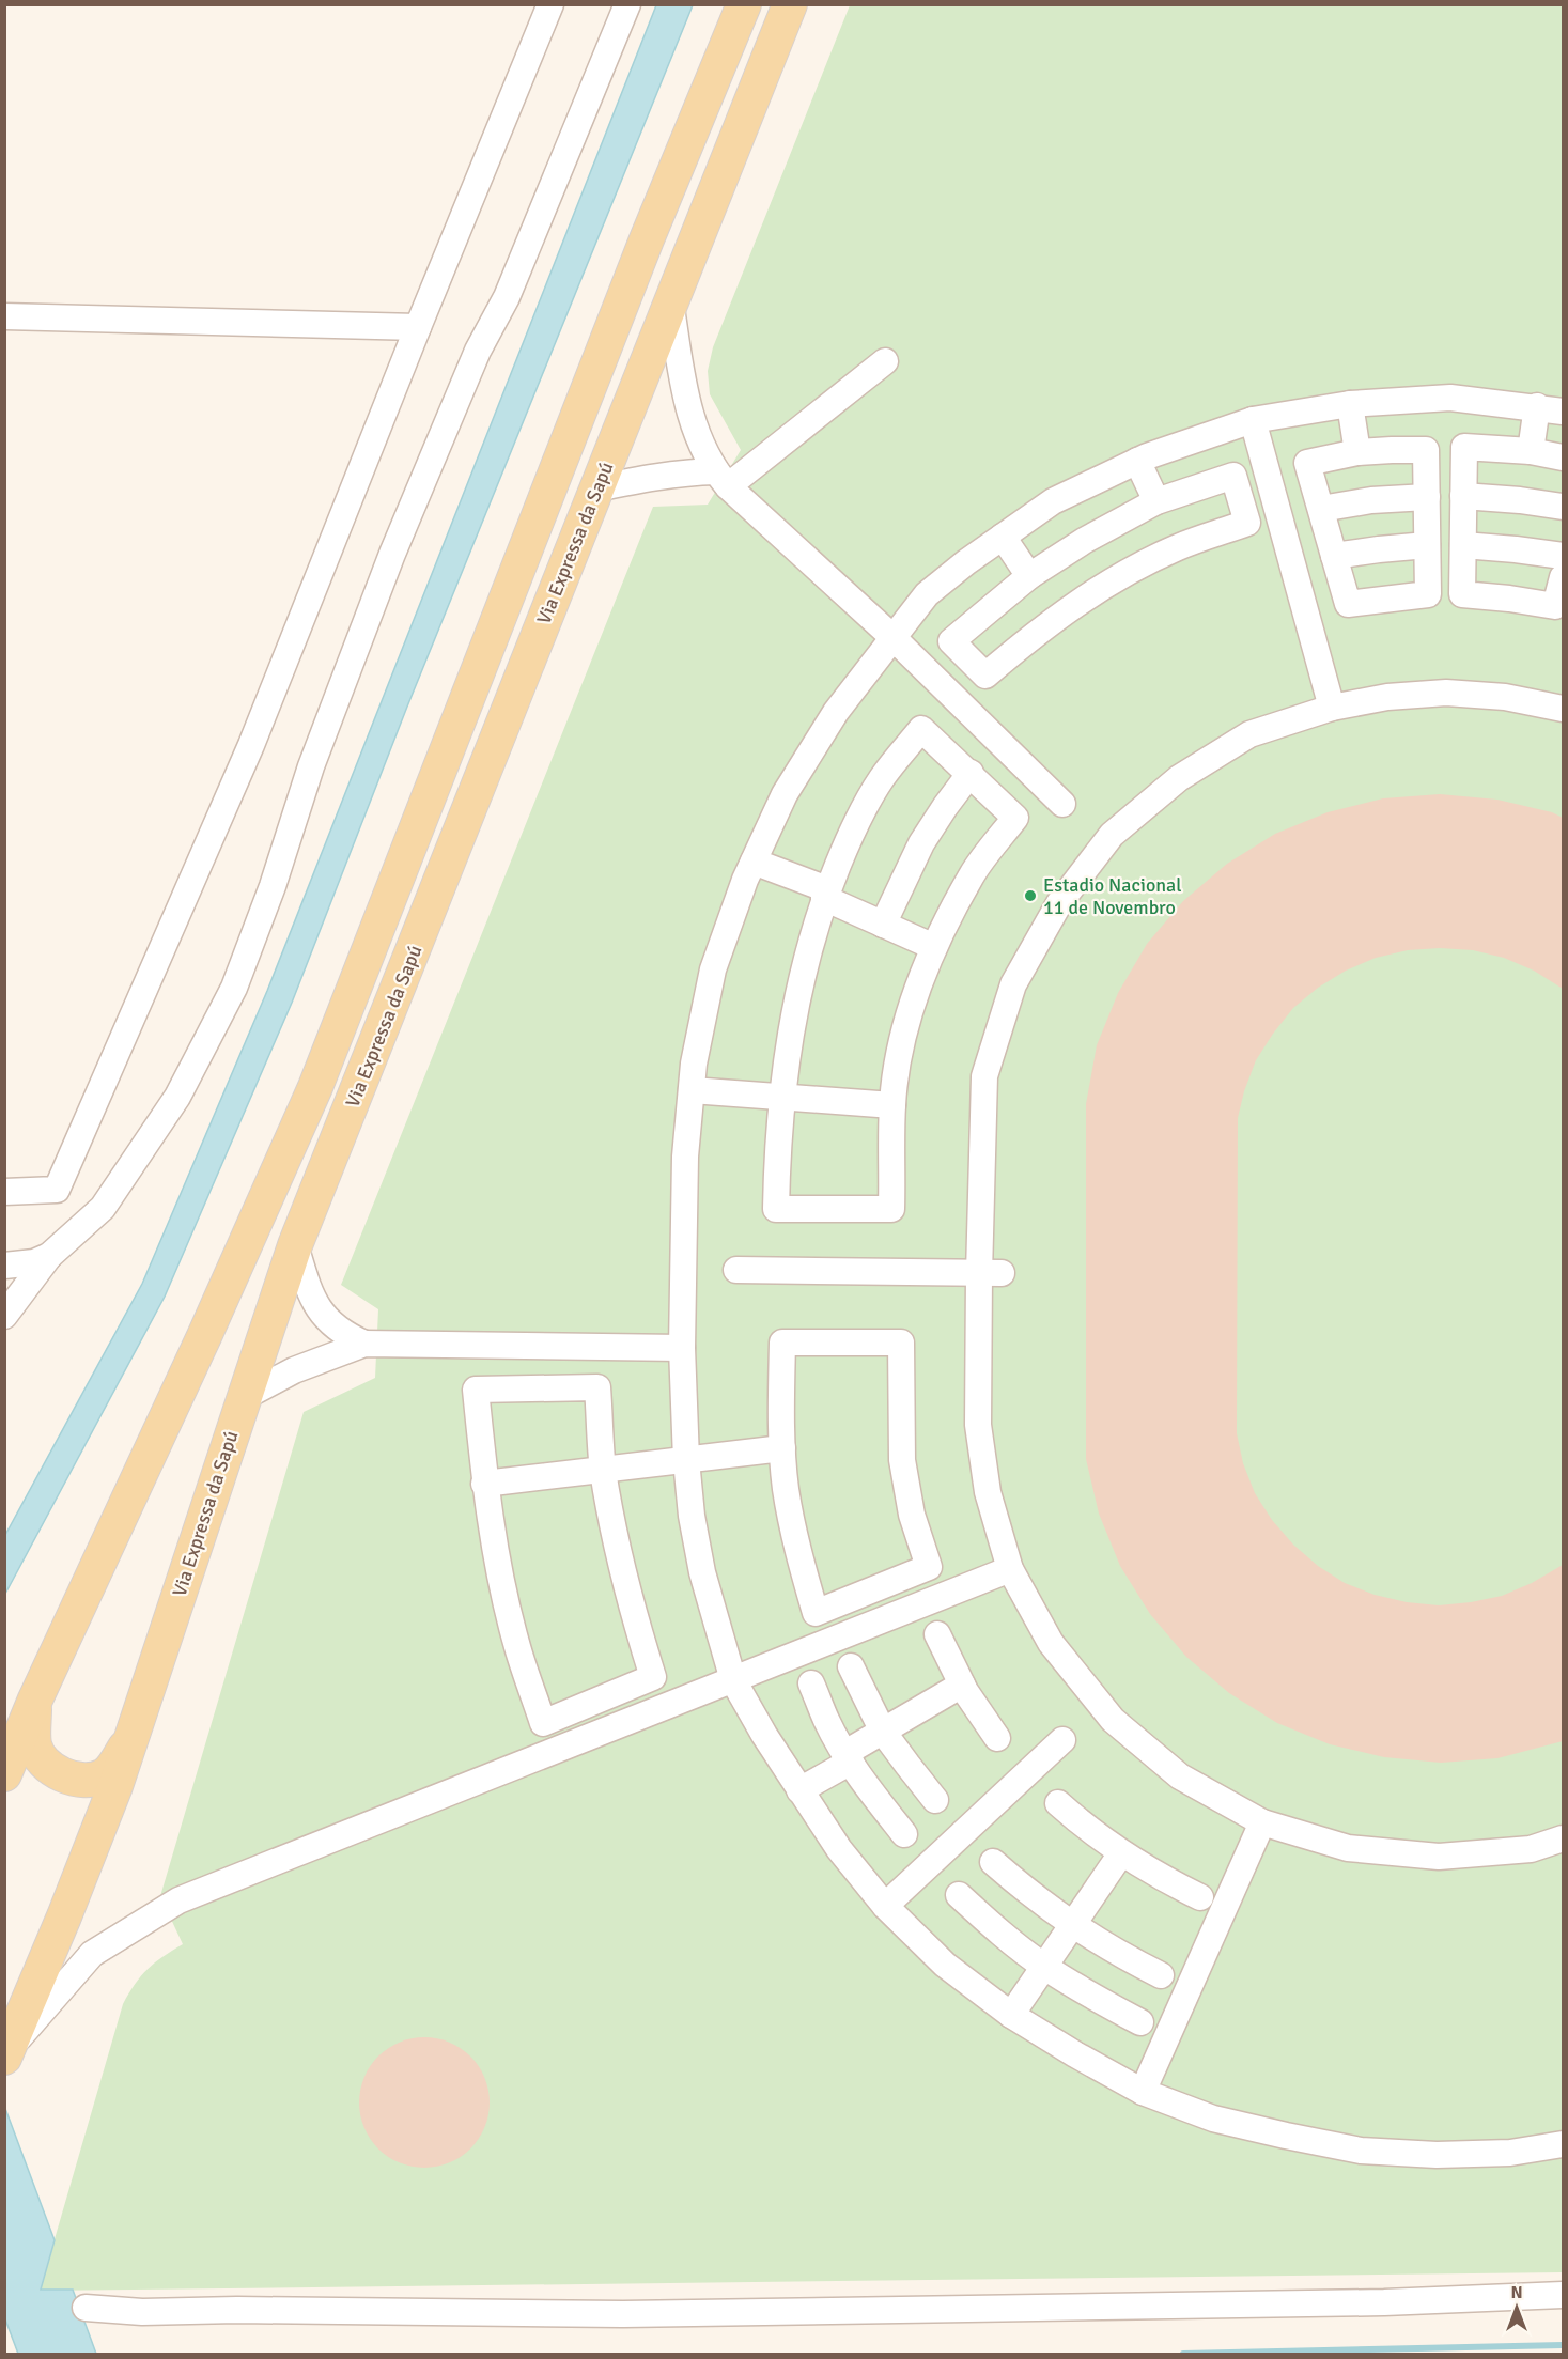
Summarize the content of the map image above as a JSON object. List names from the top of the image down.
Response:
{
  "streets": {
    "main road": ["Via Expressa da Sapú"]
  },
  "places": ["Estadio Nacional 11 de Novembro"],
  "north": "top"
}
